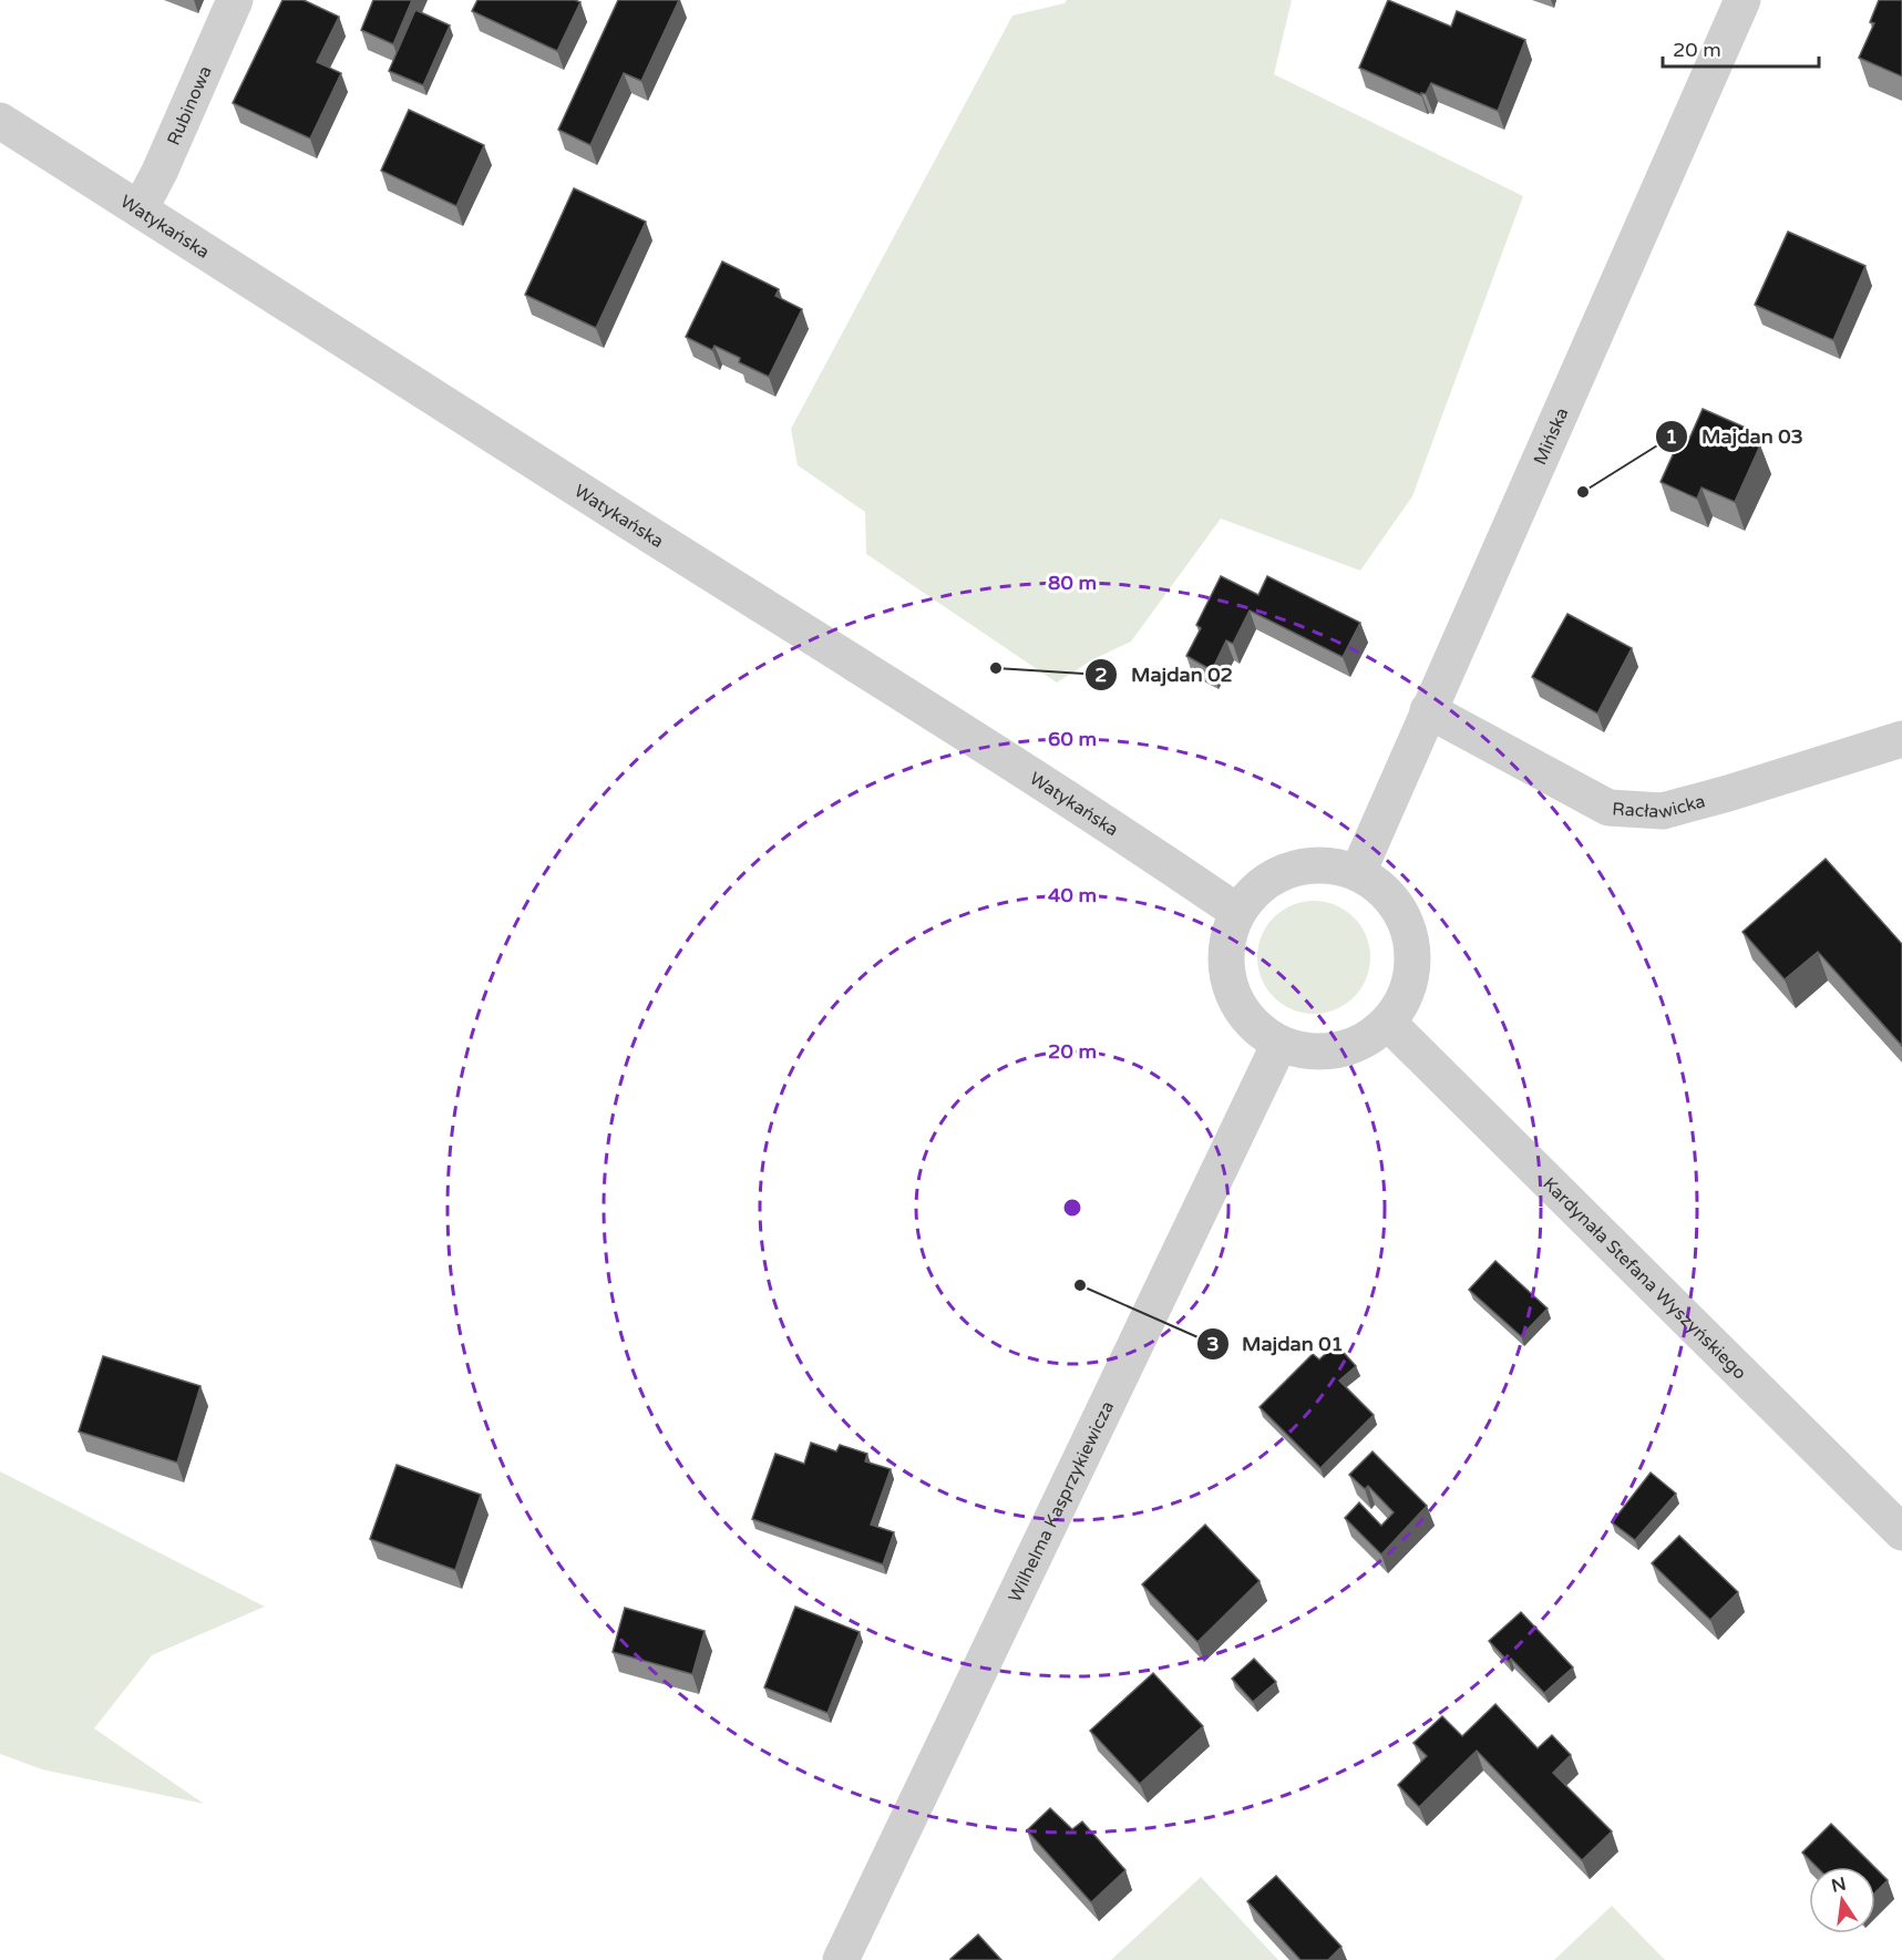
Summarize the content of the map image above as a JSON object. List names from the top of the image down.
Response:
{
  "streets": {
    "street": [
      "Rubinowa",
      "Watykańska",
      "Mińska",
      "Racławicka",
      "Kardynała Stefana Wyszyńskiego",
      "Wilhelma Kasprzykiewicza"
    ]
  },
  "crossings": [
    ["Rubinowa", "Watykańska"],
    ["Watykańska", "Mińska"],
    ["Watykańska", "Kardynała Stefana Wyszyńskiego"],
    ["Watykańska", "Wilhelma Kasprzykiewicza"],
    ["Mińska", "Racławicka"],
    ["Mińska", "Kardynała Stefana Wyszyńskiego"],
    ["Mińska", "Wilhelma Kasprzykiewicza"],
    ["Kardynała Stefana Wyszyńskiego", "Wilhelma Kasprzykiewicza"]
  ],
  "places": ["Majdan 03", "Majdan 02", "Majdan 01"],
  "scale_bar": "20 m",
  "north": "top",
  "rings": [
    "80 m",
    "60 m",
    "40 m",
    "20 m"
  ]
}
